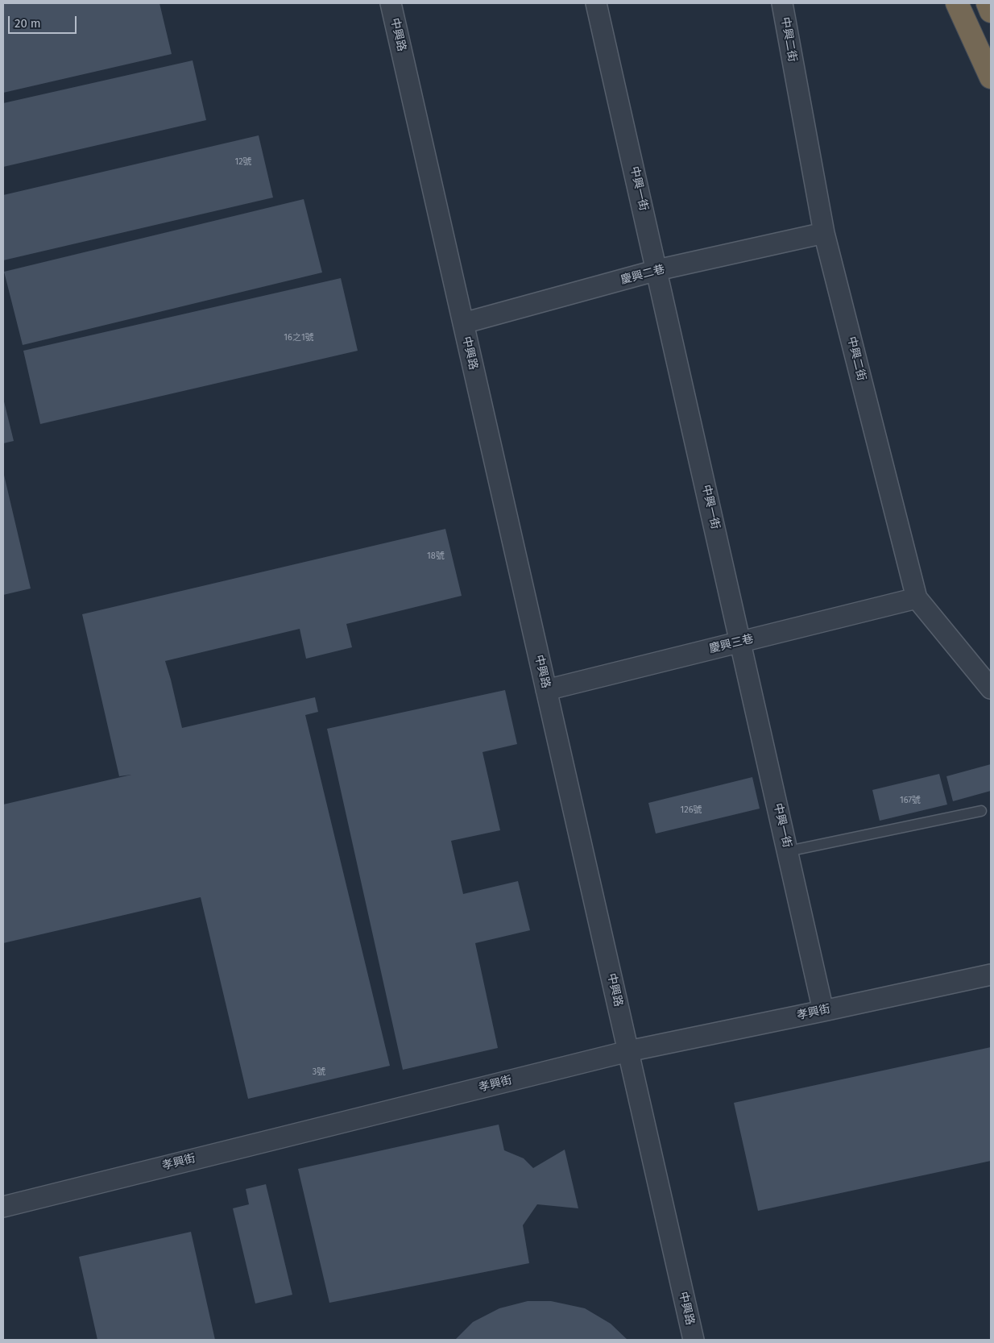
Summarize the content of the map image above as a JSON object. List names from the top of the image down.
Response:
{
  "streets": {
    "street": [
      "中興路",
      "中興二街",
      "中興一街",
      "慶興二巷",
      "慶興三巷",
      "孝興街"
    ]
  },
  "crossings": [
    ["中興路", "慶興二巷"],
    ["中興路", "慶興三巷"],
    ["中興路", "孝興街"],
    ["中興二街", "慶興二巷"],
    ["中興二街", "慶興三巷"],
    ["中興一街", "慶興二巷"],
    ["中興一街", "慶興三巷"],
    ["中興一街", "孝興街"]
  ],
  "house_numbers": [
    "12號",
    "16之1號",
    "18號",
    "167號",
    "126號",
    "3號"
  ],
  "scale_bar": "20 m"
}
